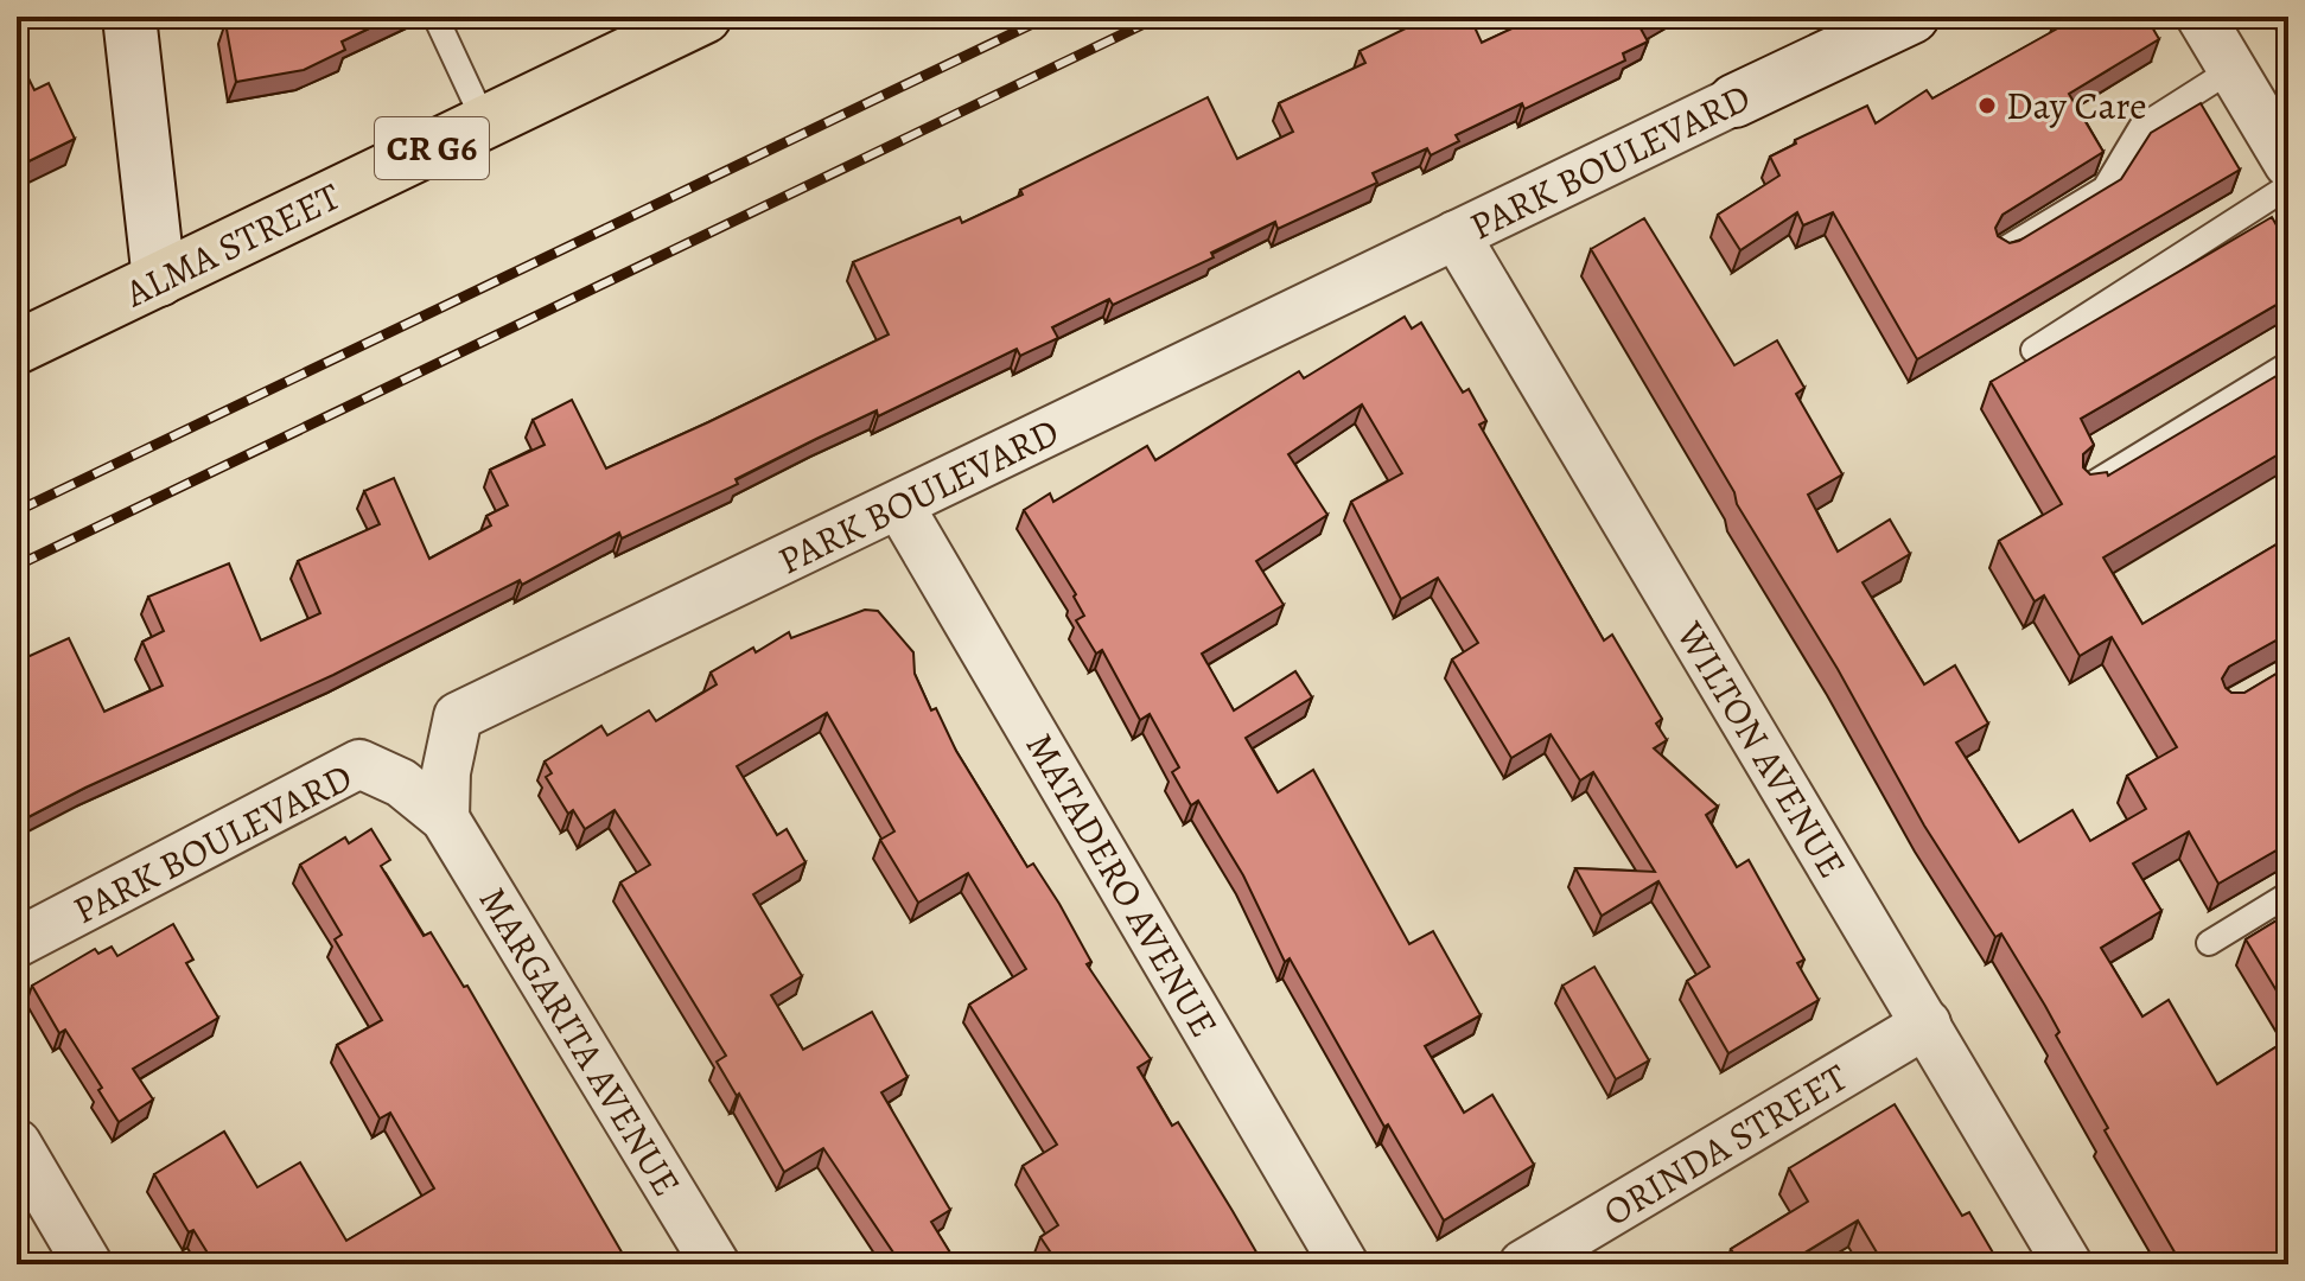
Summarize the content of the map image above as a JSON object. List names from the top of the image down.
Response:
{
  "streets": {
    "main road": ["CR G6", "ALMA STREET"],
    "street": [
      "PARK BOULEVARD",
      "WILTON AVENUE",
      "MATADERO AVENUE",
      "MARGARITA AVENUE",
      "ORINDA STREET"
    ]
  },
  "crossings": [
    ["PARK BOULEVARD", "WILTON AVENUE"],
    ["PARK BOULEVARD", "MATADERO AVENUE"],
    ["PARK BOULEVARD", "MARGARITA AVENUE"],
    ["WILTON AVENUE", "ORINDA STREET"]
  ],
  "places": ["Day Care"]
}
